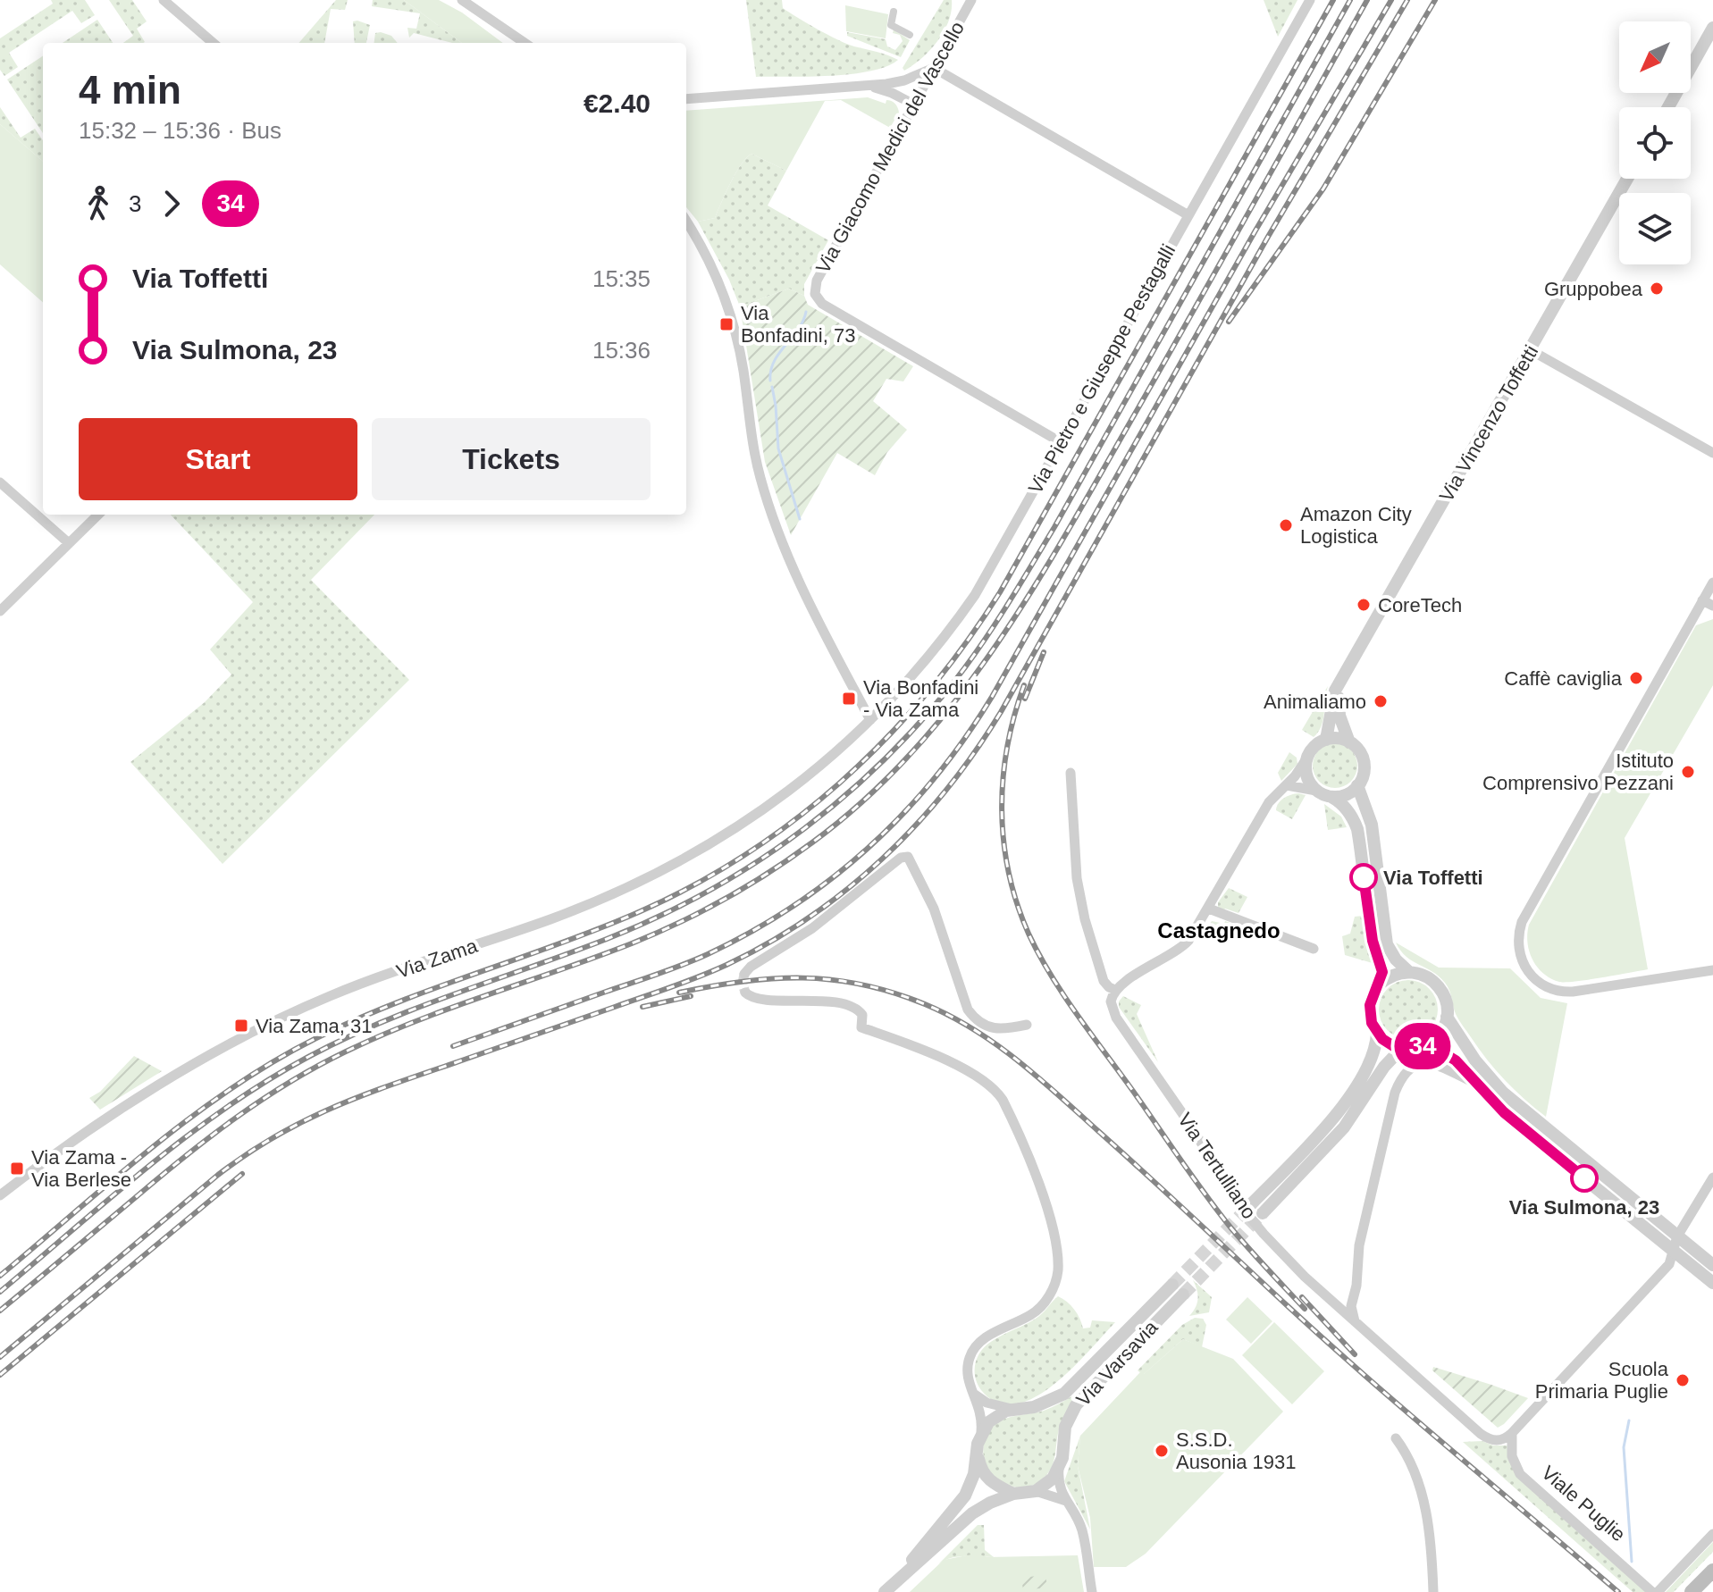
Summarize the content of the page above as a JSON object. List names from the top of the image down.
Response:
{
  "streets": {
    "street": [
      "Via Giacomo Medici del Vascello",
      "Via Pietro e Giuseppe Pestagalli",
      "Via Vincenzo Toffetti",
      "Via Zama",
      "Via Tertulliano",
      "Via Varsavia",
      "Viale Puglie"
    ]
  },
  "crossings": [
    ["Via Giacomo Medici del Vascello", "Via Pietro e Giuseppe Pestagalli"],
    ["Via Pietro e Giuseppe Pestagalli", "Via Zama"],
    ["Via Tertulliano", "Viale Puglie"]
  ],
  "districts": ["Castagnedo"],
  "places": {
    "other": [
      "Gruppobea",
      "Amazon City Logistica",
      "CoreTech",
      "Caffè caviglia",
      "Animaliamo",
      "Istituto Comprensivo Pezzani",
      "Via Toffetti",
      "Via Sulmona, 23",
      "Scuola Primaria Puglie",
      "S.S.D. Ausonia 1931"
    ],
    "transit": [
      "Via Bonfadini, 73",
      "Via Bonfadini - Via Zama",
      "Via Zama, 31",
      "Via Zama - Via Berlese"
    ]
  },
  "lines": ["bus line 34"],
  "north": "bottom left",
  "page": {
    "on_map": "34",
    "heading": ["4 min", "15:32 – 15:36 · Bus", "€2.40"],
    "legs": ["3", "34"],
    "list": [
      {
        "name": "Via Toffetti",
        "value": "15:35"
      },
      {
        "name": "Via Sulmona, 23",
        "value": "15:36"
      }
    ],
    "buttons": ["Start", "Tickets"]
  }
}
